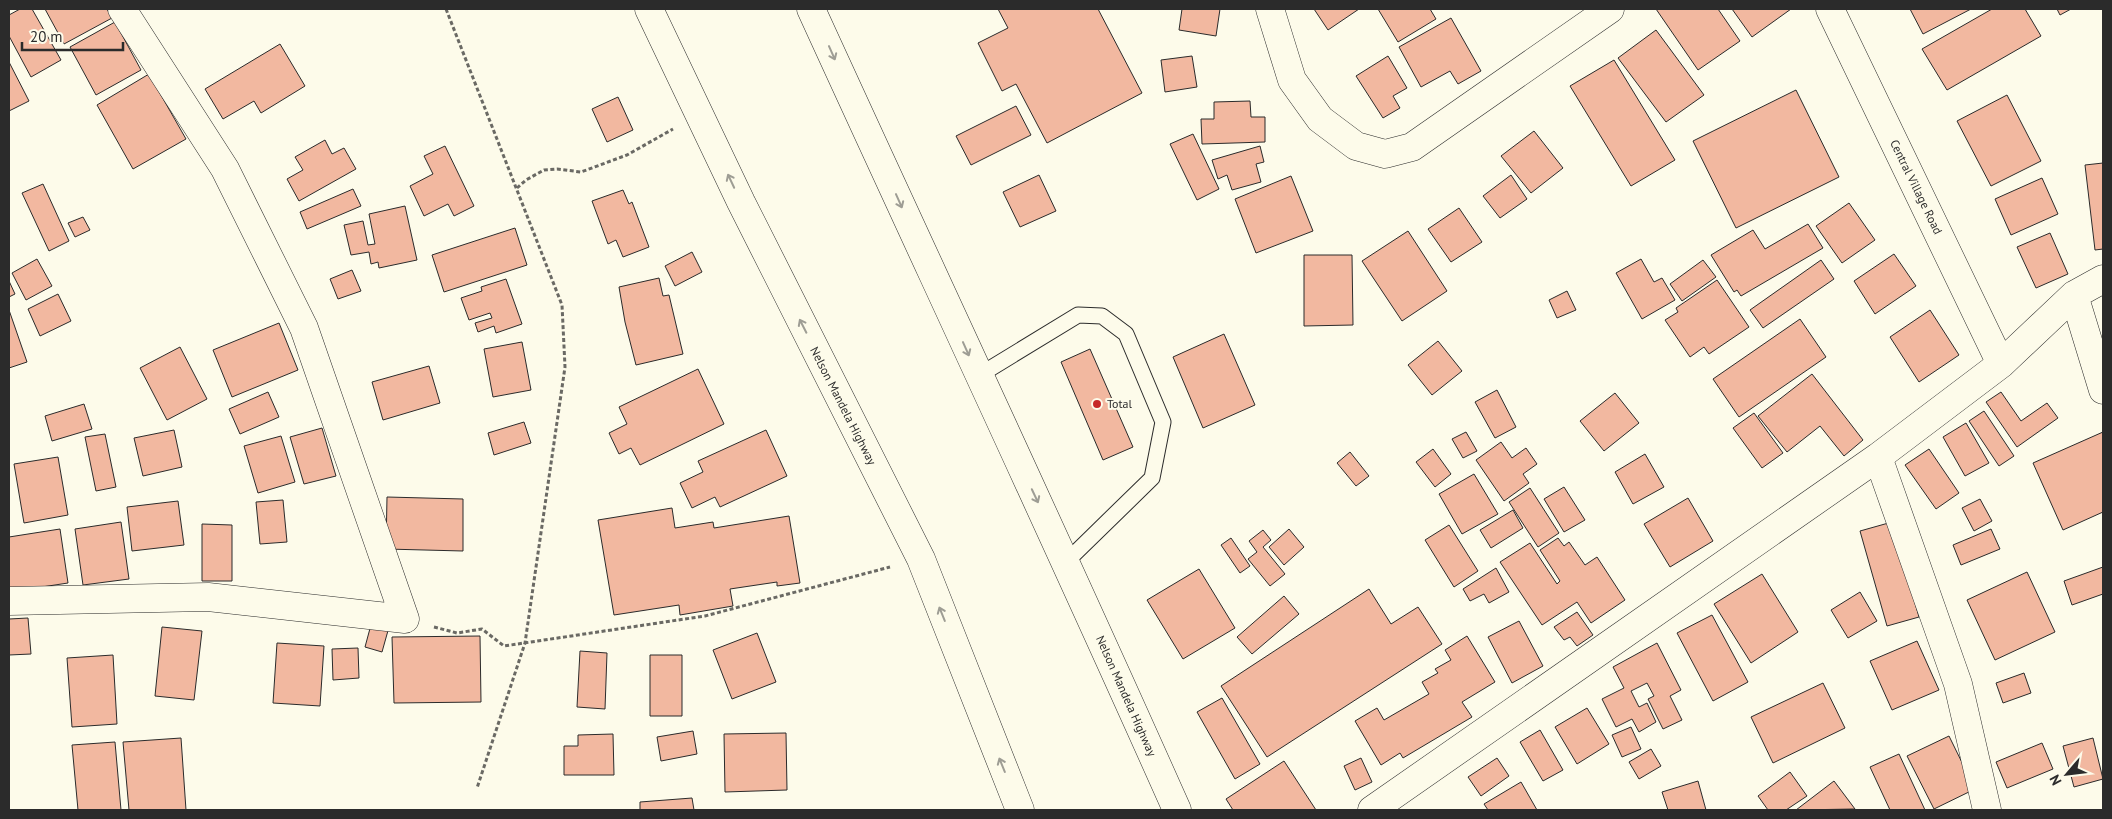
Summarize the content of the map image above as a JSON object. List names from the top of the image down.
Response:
{
  "streets": {
    "main road": ["Central Village Road", "Nelson Mandela Highway"]
  },
  "places": ["Total"],
  "scale_bar": "20 m",
  "north": "bottom left"
}
